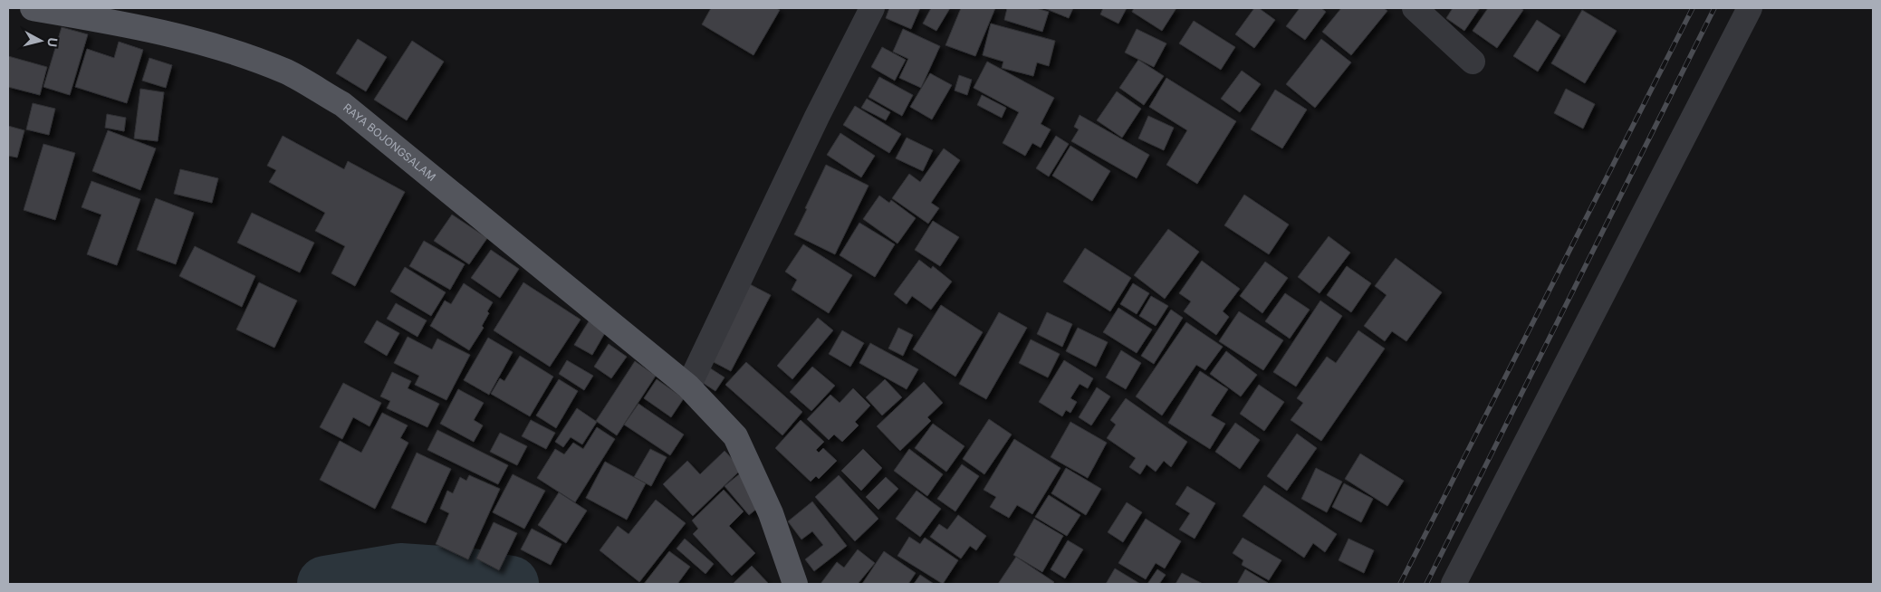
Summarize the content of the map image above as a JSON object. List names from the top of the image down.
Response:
{
  "streets": {
    "main road": ["RAYA BOJONGSALAM"]
  },
  "north": "right"
}
